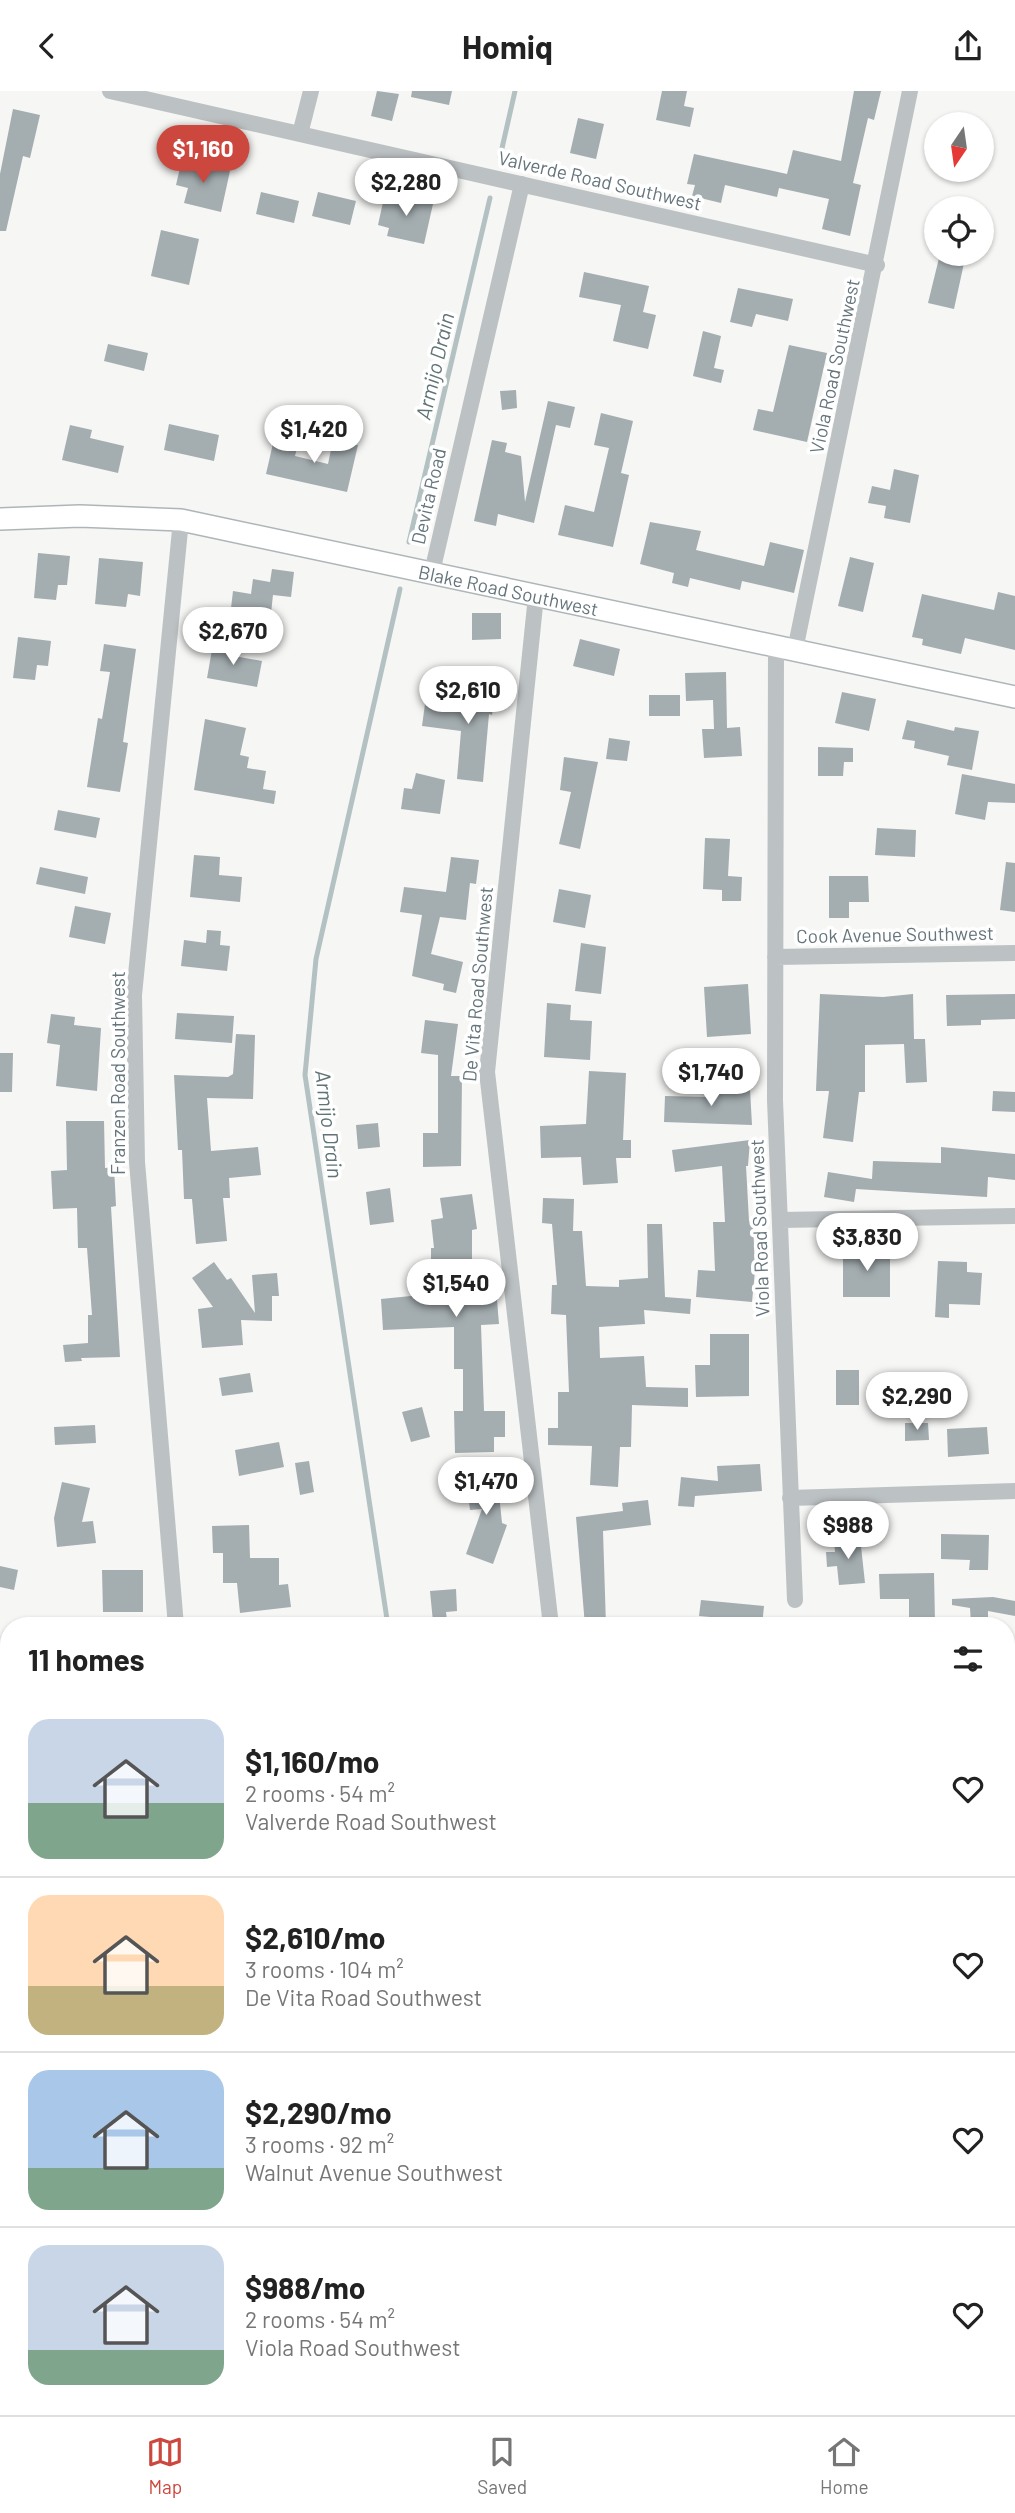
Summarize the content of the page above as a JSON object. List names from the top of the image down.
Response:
{
  "streets": {
    "street": [
      "Valverde Road Southwest",
      "Viola Road Southwest",
      "Devita Road",
      "Blake Road Southwest",
      "Cook Avenue Southwest",
      "De Vita Road Southwest",
      "Franzen Road Southwest"
    ]
  },
  "crossings": [
    ["Valverde Road Southwest", "Viola Road Southwest"],
    ["Valverde Road Southwest", "Devita Road"],
    ["Viola Road Southwest", "Blake Road Southwest"],
    ["Viola Road Southwest", "Cook Avenue Southwest"],
    ["Devita Road", "Blake Road Southwest"],
    ["Blake Road Southwest", "De Vita Road Southwest"],
    ["Blake Road Southwest", "Franzen Road Southwest"]
  ],
  "water": ["Armijo Drain"],
  "north": "bottom",
  "page": {
    "header": "Homiq",
    "price": [
      "$1,160",
      "$2,280",
      "$1,420",
      "$2,670",
      "$2,610",
      "$1,740",
      "$3,830",
      "$1,540",
      "$2,290",
      "$1,470",
      "$988"
    ],
    "heading": "11 homes",
    "list": [
      {
        "name": "$1,160/mo",
        "note": "2 rooms · 54 m² · Valverde Road Southwest"
      },
      {
        "name": "$2,610/mo",
        "note": "3 rooms · 104 m² · De Vita Road Southwest"
      },
      {
        "name": "$2,290/mo",
        "note": "3 rooms · 92 m² · Walnut Avenue Southwest"
      },
      {
        "name": "$988/mo",
        "note": "2 rooms · 54 m² · Viola Road Southwest"
      }
    ],
    "tabs": ["Map", "Saved", "Home"]
  }
}
